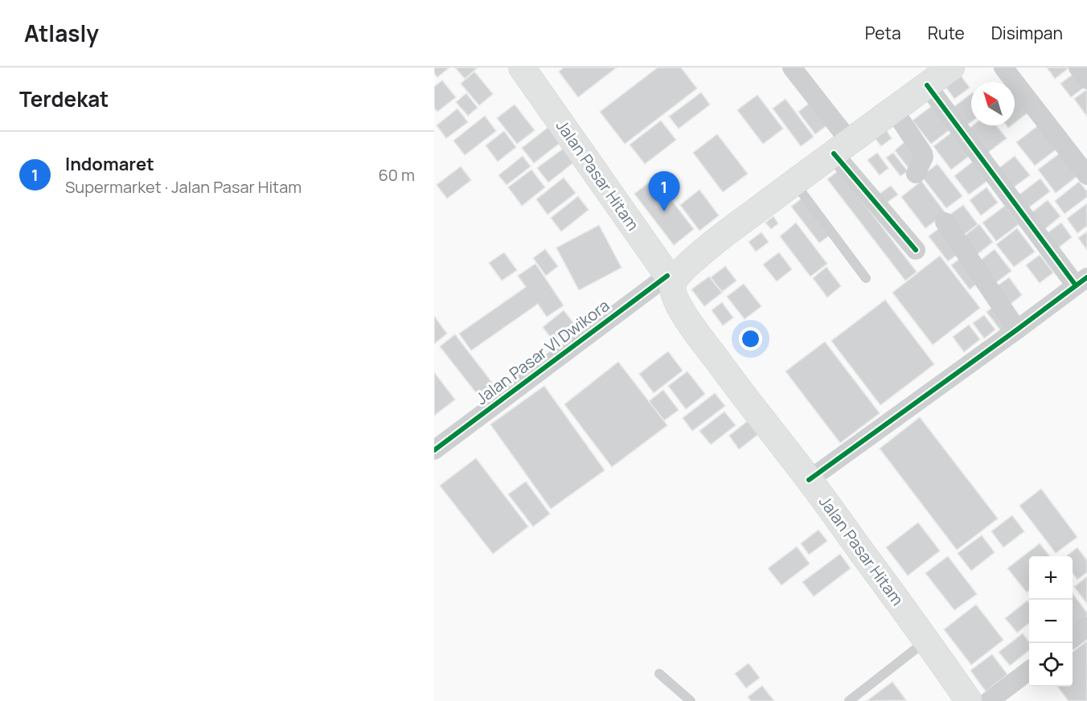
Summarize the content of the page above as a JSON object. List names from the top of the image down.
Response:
{
  "streets": {
    "main road": ["Jalan Pasar Hitam"],
    "street": ["Jalan Pasar VI Dwikora"]
  },
  "crossings": [
    ["Jalan Pasar Hitam", "Jalan Pasar VI Dwikora"]
  ],
  "north": "top left",
  "page": {
    "header": "Atlasly",
    "nav": ["Peta", "Rute", "Disimpan"],
    "heading": "Terdekat",
    "list": [
      {
        "mark": "1",
        "name": "Indomaret",
        "note": "Supermarket · Jalan Pasar Hitam",
        "value": "60 m"
      }
    ],
    "pins": "1",
    "map_buttons": ["+", "−"]
  }
}
